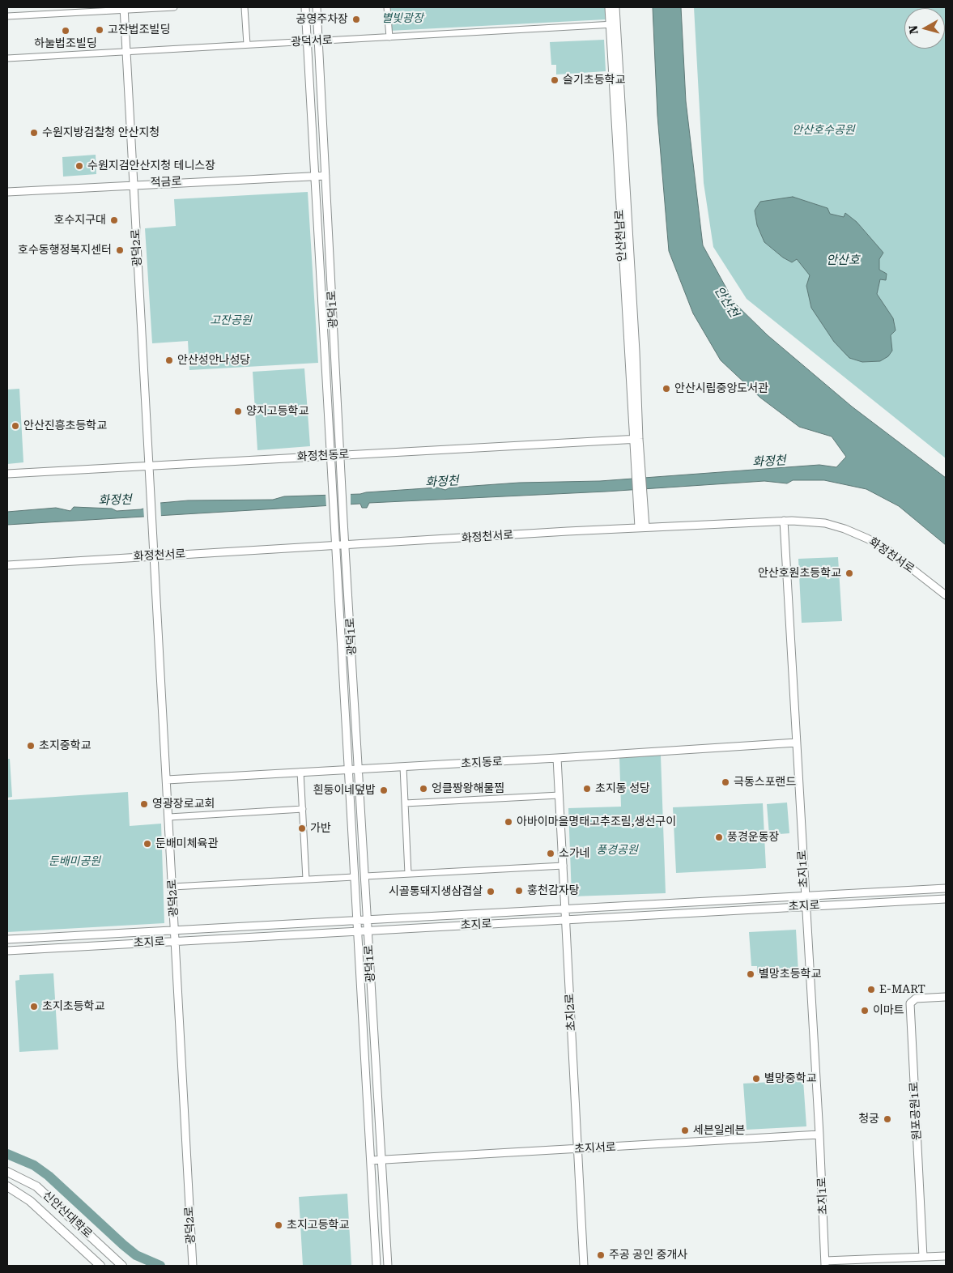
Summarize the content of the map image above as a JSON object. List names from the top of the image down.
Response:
{
  "streets": {
    "main road": ["신안산대학로"],
    "street": [
      "광덕서로",
      "적금로",
      "안산천남로",
      "광덕2로",
      "광덕1로",
      "화정천동로",
      "화정천서로",
      "초지동로",
      "초지1로",
      "초지로",
      "초지2로",
      "원포공원1로",
      "초지서로"
    ]
  },
  "crossings": [
    ["광덕서로", "안산천남로"],
    ["광덕서로", "광덕2로"],
    ["광덕서로", "광덕1로"],
    ["적금로", "광덕2로"],
    ["적금로", "광덕1로"],
    ["안산천남로", "화정천동로"],
    ["안산천남로", "화정천서로"],
    ["광덕2로", "화정천동로"],
    ["광덕2로", "화정천서로"],
    ["광덕2로", "초지동로"],
    ["광덕2로", "초지로"],
    ["광덕1로", "화정천동로"],
    ["광덕1로", "화정천서로"],
    ["광덕1로", "초지동로"],
    ["광덕1로", "초지로"],
    ["광덕1로", "초지서로"],
    ["화정천서로", "초지1로"],
    ["초지동로", "초지1로"],
    ["초지동로", "초지2로"],
    ["초지1로", "초지로"],
    ["초지1로", "초지서로"],
    ["초지로", "초지2로"],
    ["초지2로", "초지서로"]
  ],
  "water": ["안산호", "안산천", "화정천"],
  "parks": [
    "별빛광장",
    "안산호수공원",
    "고잔공원",
    "풍경공원",
    "둔배미공원"
  ],
  "places": [
    "공영주차장",
    "고잔법조빌딩",
    "하눌법조빌딩",
    "슬기초등학교",
    "수원지방검찰청 안산지청",
    "수원지검안산지청 테니스장",
    "호수지구대",
    "호수동행정복지센터",
    "안산성안나성당",
    "안산시립중앙도서관",
    "양지고등학교",
    "안산진흥초등학교",
    "안산호원초등학교",
    "초지중학교",
    "극동스포랜드",
    "엉클짱왕해물찜",
    "초지동 성당",
    "흰둥이네덮밥",
    "영광장로교회",
    "아바이마을명태고추조림,생선구이",
    "가반",
    "풍경운동장",
    "둔배미체육관",
    "소가네",
    "홍천감자탕",
    "시골통돼지생삼겹살",
    "별망초등학교",
    "E-MART",
    "초지초등학교",
    "이마트",
    "별망중학교",
    "청궁",
    "세븐일레븐",
    "초지고등학교",
    "주공 공인 중개사"
  ],
  "north": "left"
}
